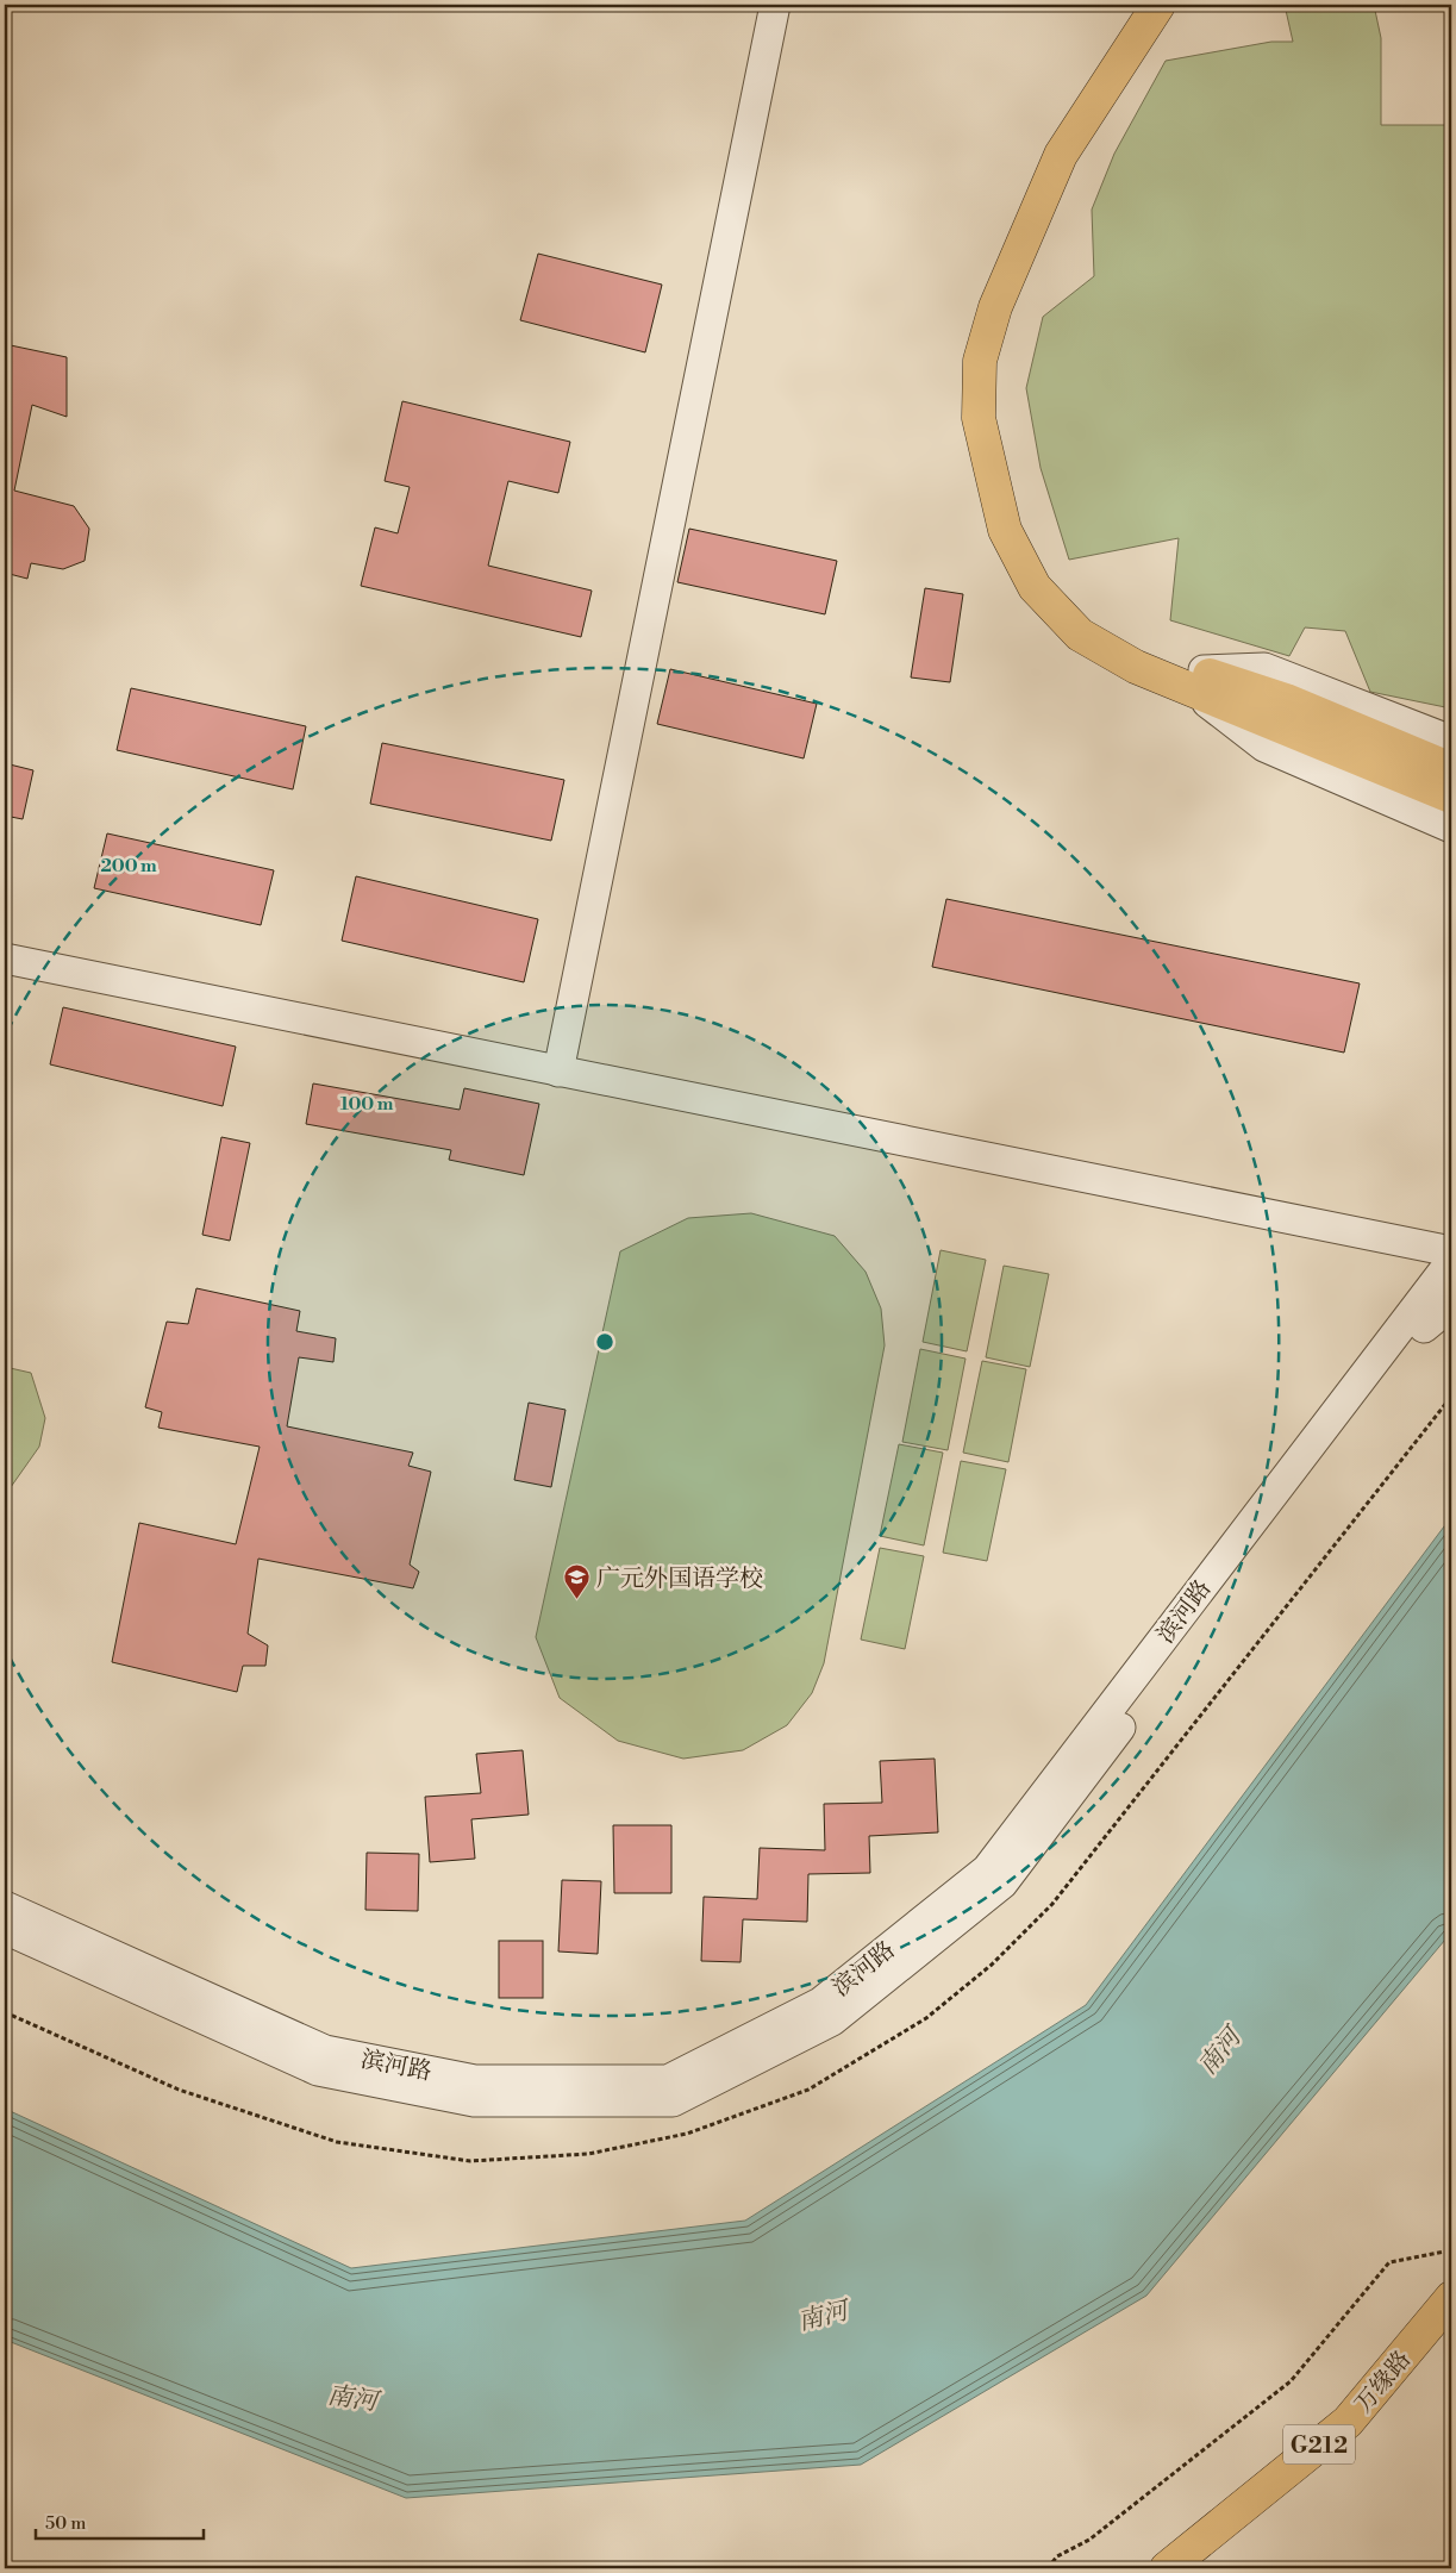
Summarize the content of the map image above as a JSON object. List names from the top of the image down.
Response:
{
  "streets": {
    "main road": ["万缘路", "G212"],
    "street": ["滨河路"]
  },
  "water": ["南河"],
  "places": {
    "school or university": ["广元外国语学校"]
  },
  "scale_bar": "50 m",
  "rings": ["200 m", "100 m"]
}
